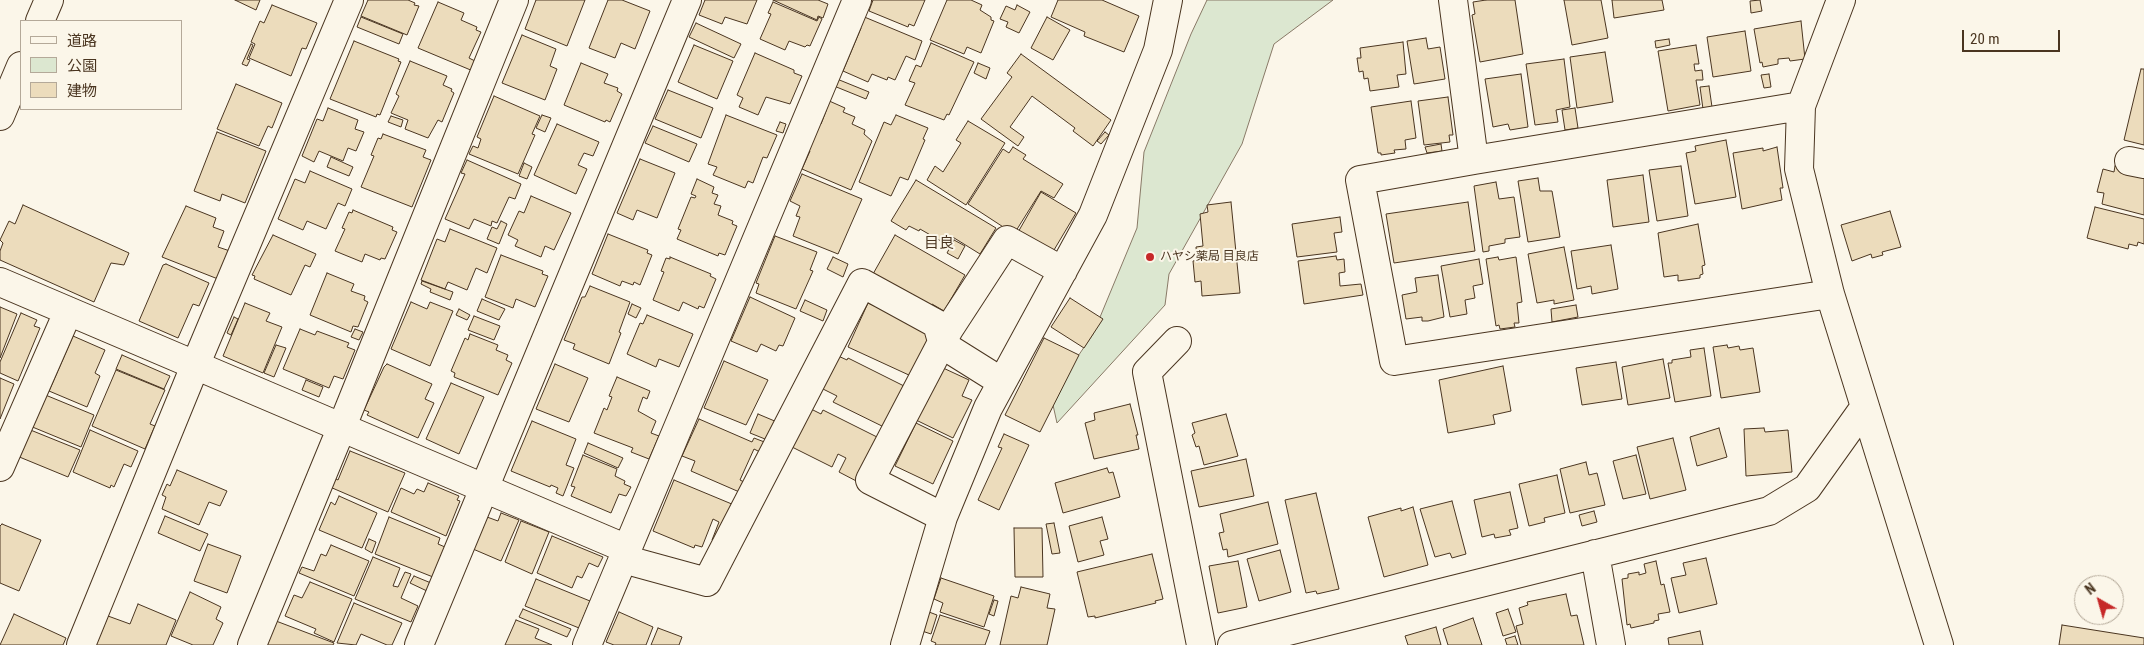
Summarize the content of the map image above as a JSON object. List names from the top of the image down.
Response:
{
  "districts": ["目良"],
  "places": ["ハヤシ薬局 目良店"],
  "legend": ["道路", "公園", "建物"],
  "scale_bar": "20 m",
  "north": "top left"
}
